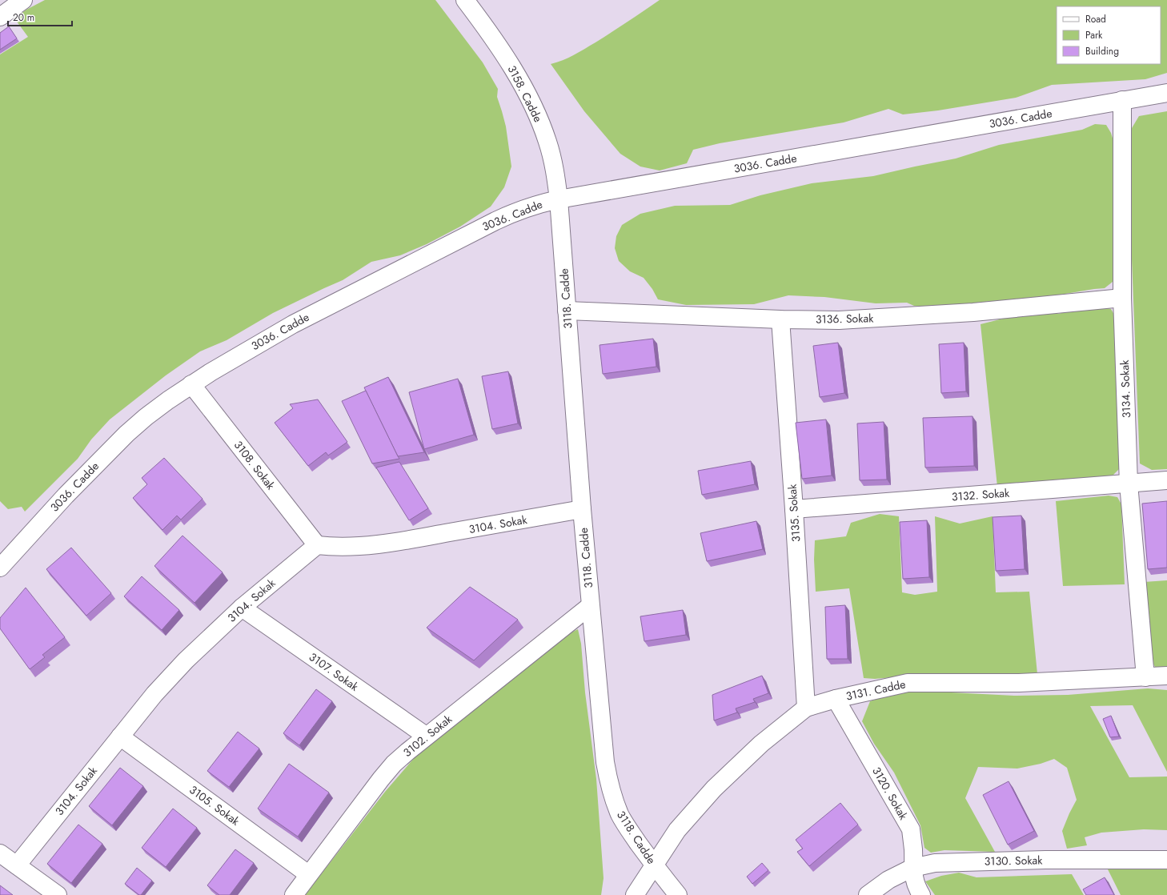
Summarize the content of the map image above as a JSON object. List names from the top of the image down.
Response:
{
  "streets": {
    "street": [
      "3158. Cadde",
      "3036. Cadde",
      "3118. Cadde",
      "3136. Sokak",
      "3134. Sokak",
      "3108. Sokak",
      "3132. Sokak",
      "3135. Sokak",
      "3104. Sokak",
      "3107. Sokak",
      "3131. Cadde",
      "3102. Sokak",
      "3120. Sokak",
      "3105. Sokak",
      "3130. Sokak"
    ]
  },
  "crossings": [
    ["3158. Cadde", "3036. Cadde"],
    ["3158. Cadde", "3118. Cadde"],
    ["3036. Cadde", "3118. Cadde"],
    ["3036. Cadde", "3134. Sokak"],
    ["3036. Cadde", "3108. Sokak"],
    ["3118. Cadde", "3136. Sokak"],
    ["3118. Cadde", "3104. Sokak"],
    ["3118. Cadde", "3131. Cadde"],
    ["3118. Cadde", "3102. Sokak"],
    ["3136. Sokak", "3134. Sokak"],
    ["3136. Sokak", "3135. Sokak"],
    ["3134. Sokak", "3132. Sokak"],
    ["3134. Sokak", "3131. Cadde"],
    ["3108. Sokak", "3104. Sokak"],
    ["3132. Sokak", "3135. Sokak"],
    ["3135. Sokak", "3131. Cadde"],
    ["3104. Sokak", "3107. Sokak"],
    ["3104. Sokak", "3105. Sokak"],
    ["3107. Sokak", "3102. Sokak"],
    ["3131. Cadde", "3120. Sokak"],
    ["3102. Sokak", "3105. Sokak"],
    ["3120. Sokak", "3130. Sokak"]
  ],
  "legend": ["Road", "Park", "Building"],
  "scale_bar": "20 m"
}
